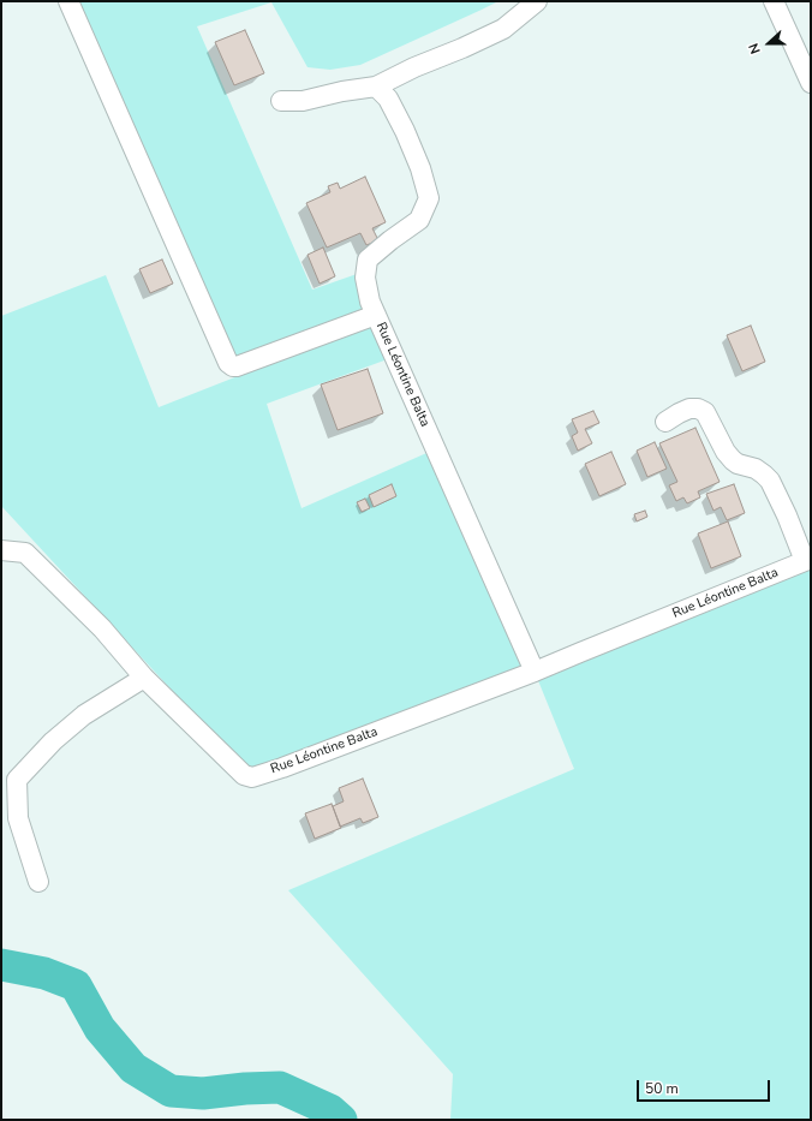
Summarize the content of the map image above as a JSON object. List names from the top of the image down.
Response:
{
  "streets": {
    "street": ["Rue Léontine Balta"]
  },
  "scale_bar": "50 m",
  "north": "left"
}
